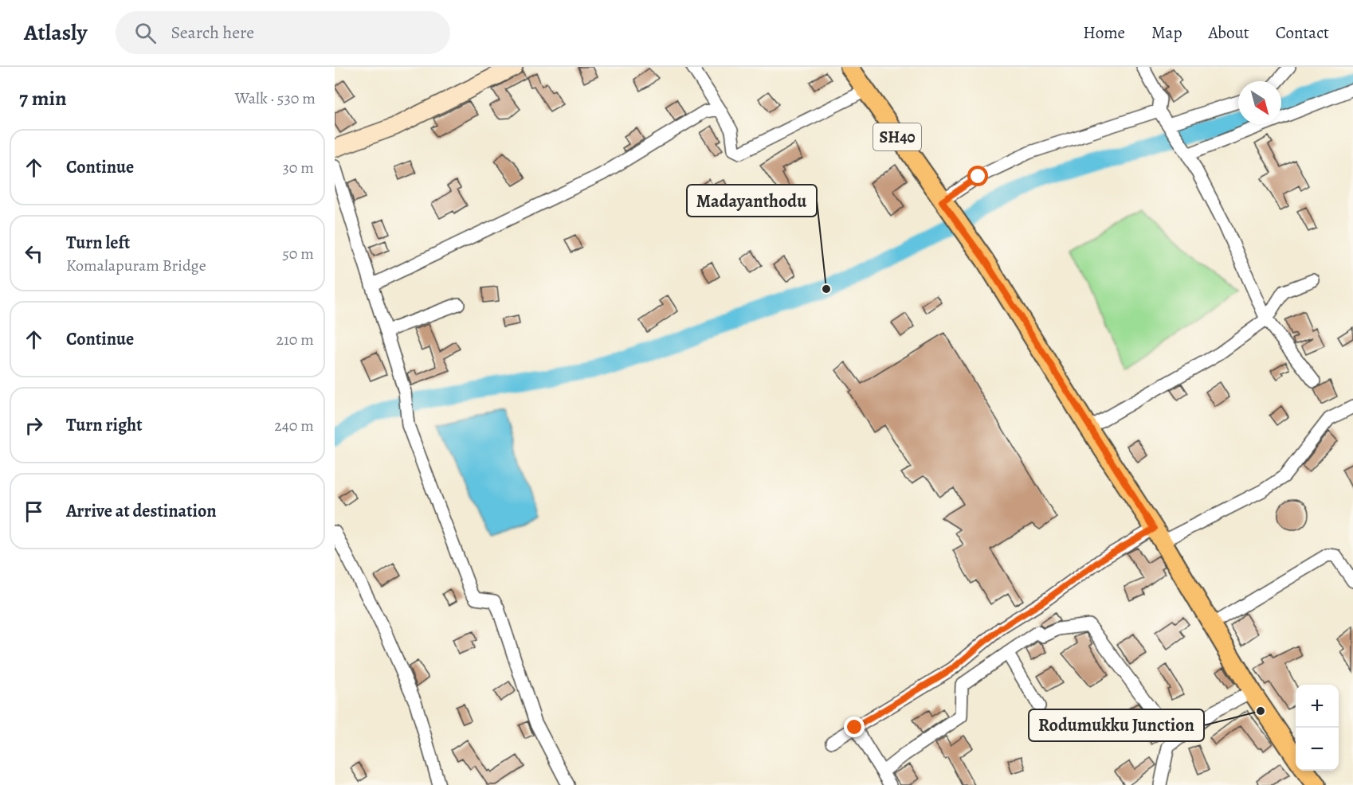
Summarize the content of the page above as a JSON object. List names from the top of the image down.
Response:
{
  "streets": {
    "main road": ["SH40"]
  },
  "places": ["Madayanthodu", "Rodumukku Junction"],
  "north": "bottom right",
  "page": {
    "header": "Atlasly",
    "search": "Search here",
    "nav": [
      "Home",
      "Map",
      "About",
      "Contact"
    ],
    "heading": ["7 min", "Walk · 530 m"],
    "list": [
      ["Continue", "30 m"],
      ["Turn left", "Komalapuram Bridge", "50 m"],
      ["Continue", "210 m"],
      ["Turn right", "240 m"],
      "Arrive at destination"
    ],
    "map_buttons": ["+", "−"]
  }
}
